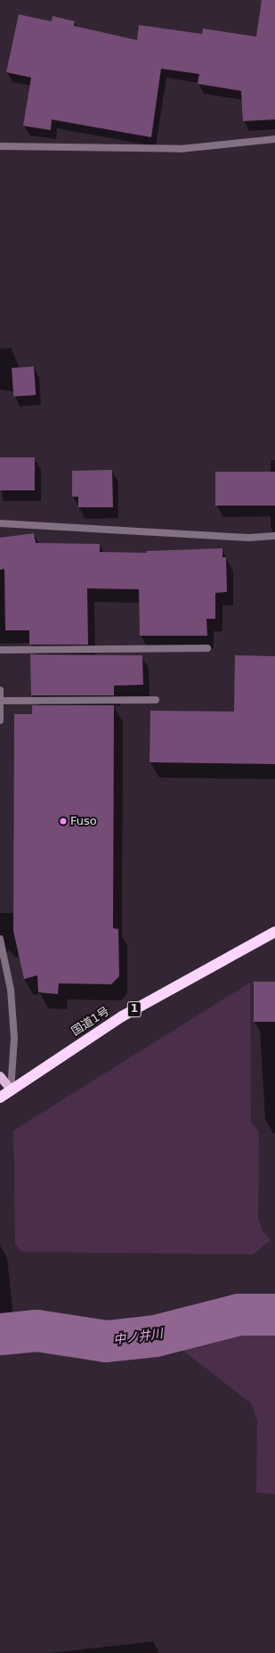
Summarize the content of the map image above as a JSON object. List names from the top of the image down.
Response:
{
  "streets": {
    "highway": ["1", "国道1号"]
  },
  "water": ["中ノ井川"],
  "places": ["Fuso"]
}
